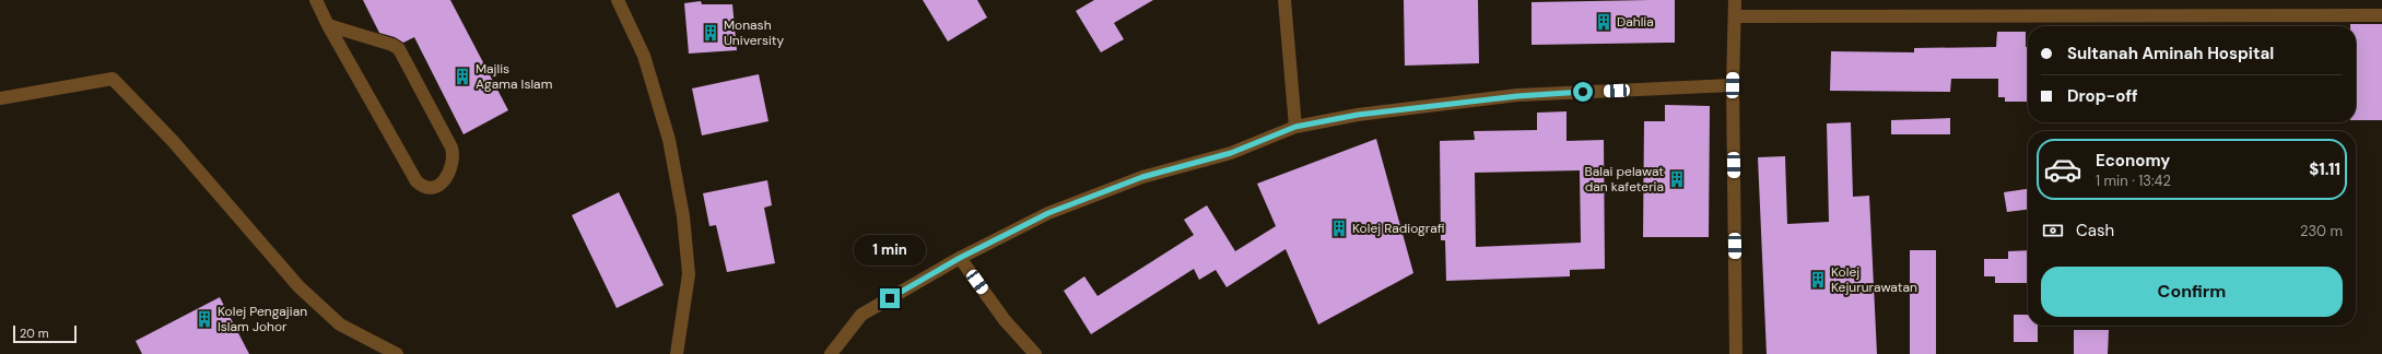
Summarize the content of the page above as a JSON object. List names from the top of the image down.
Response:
{
  "places": {
    "building": [
      "Dahlia",
      "Monash University",
      "Majlis Agama Islam",
      "Balai pelawat dan kafeteria",
      "Kolej Radiografi",
      "Kolej Kejururawatan",
      "Kolej Pengajian Islam Johor"
    ]
  },
  "scale_bar": "20 m",
  "page": {
    "banner": ["Sultanah Aminah Hospital", "Drop-off"],
    "list": [
      {
        "name": "Economy",
        "note": "1 min · 13:42",
        "value": "$1.11"
      }
    ],
    "pay": ["Cash", "230 m"],
    "bubble": "1 min",
    "buttons": "Confirm",
    "scale": "20 m"
  }
}
